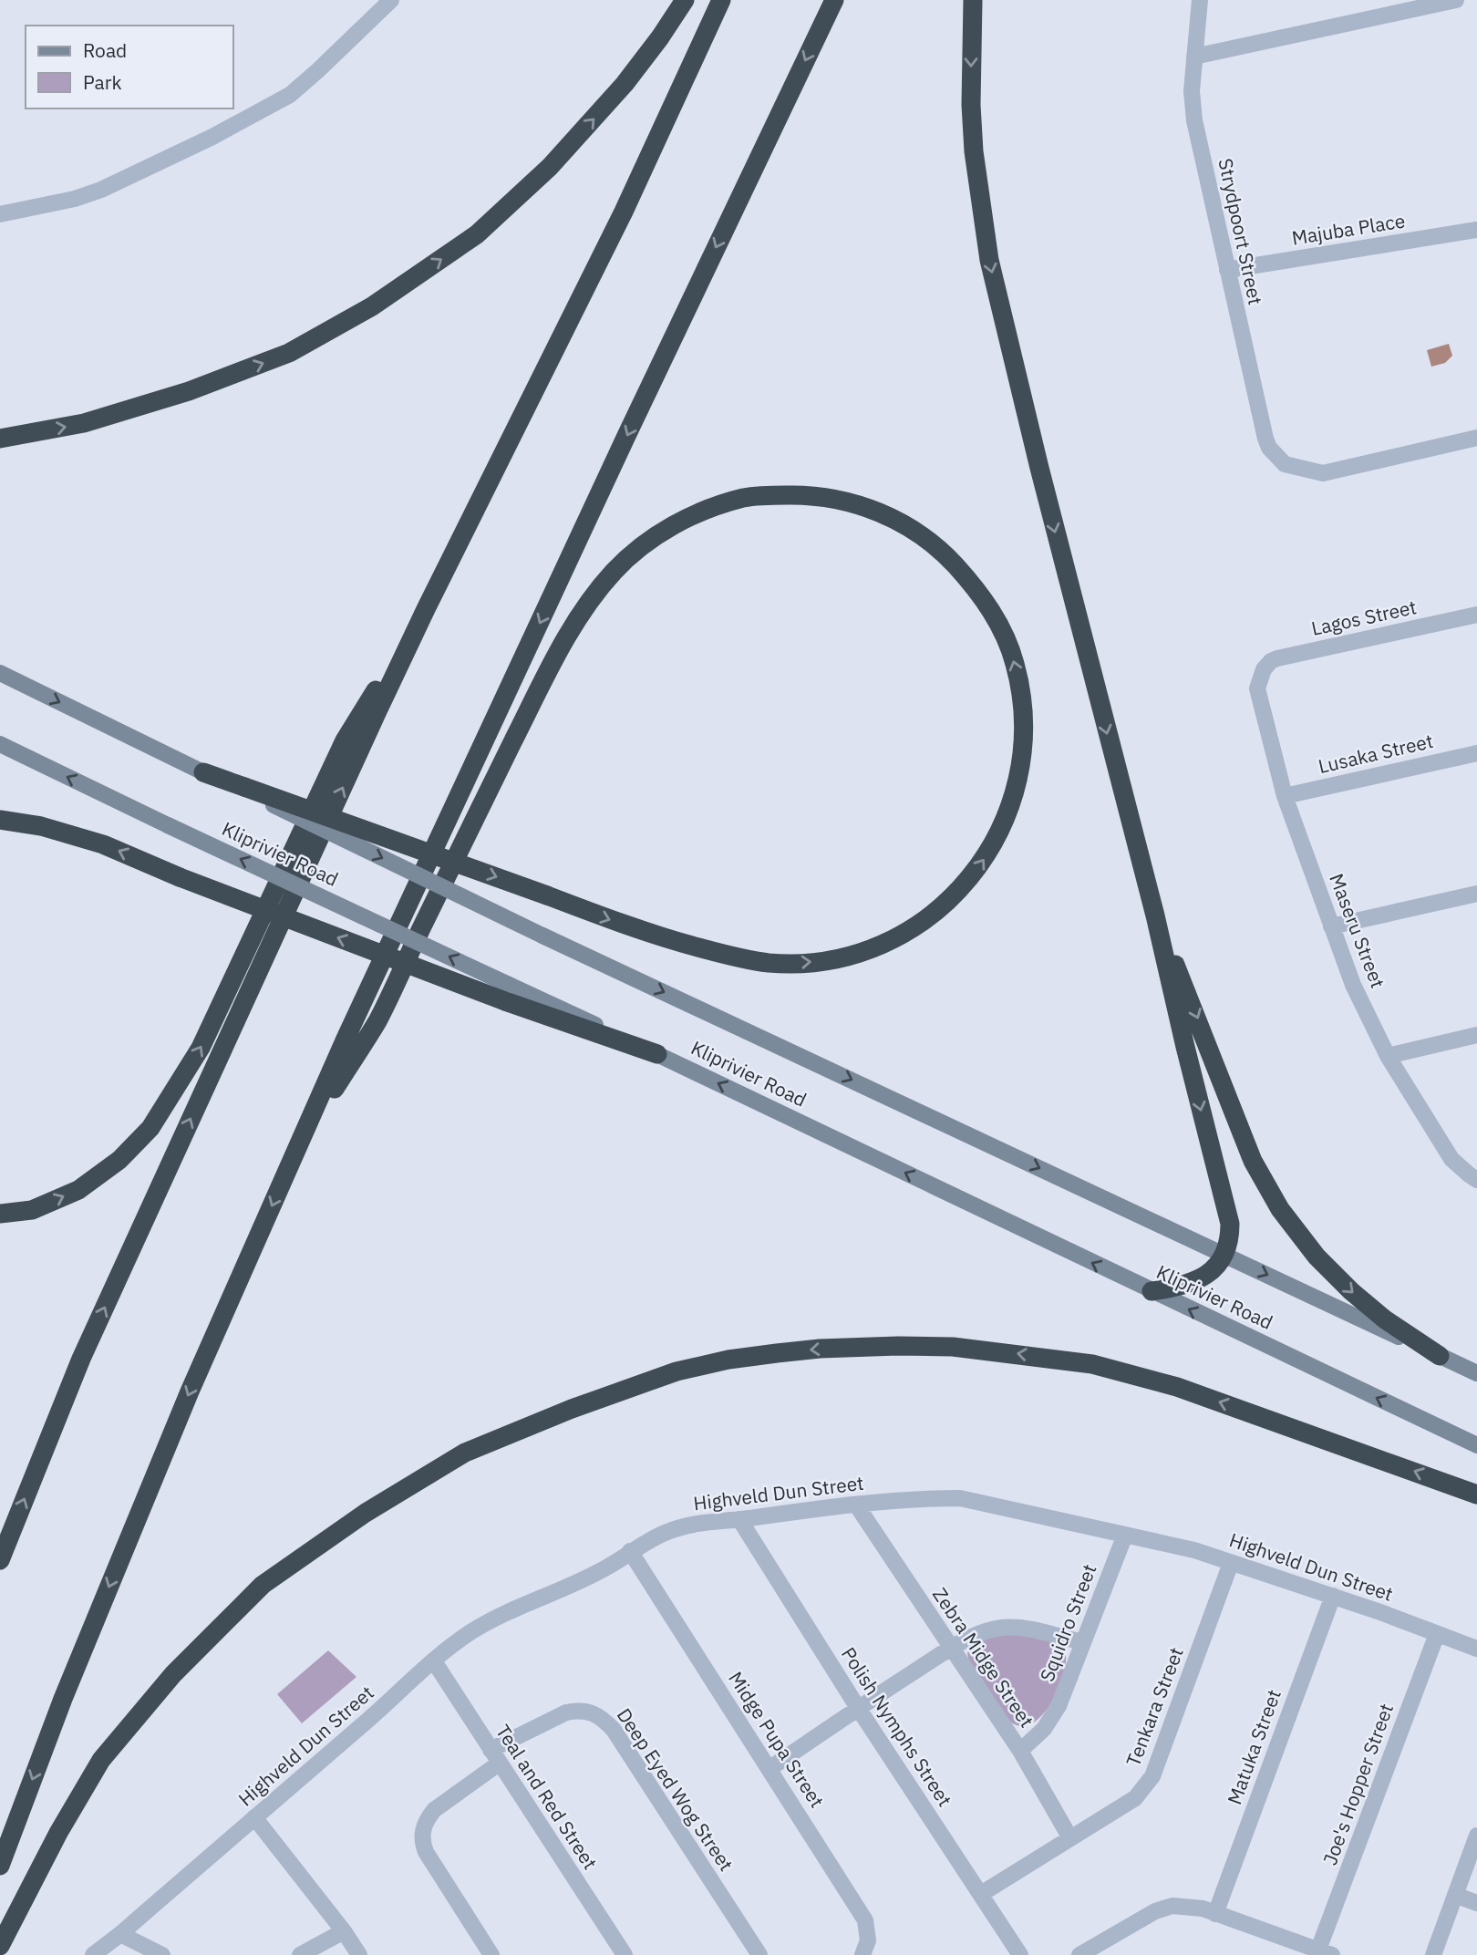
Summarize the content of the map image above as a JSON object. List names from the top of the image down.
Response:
{
  "streets": {
    "main road": ["Kliprivier Road"],
    "street": [
      "Majuba Place",
      "Strydpoort Street",
      "Lagos Street",
      "Lusaka Street",
      "Maseru Street",
      "Highveld Dun Street",
      "Squidro Street",
      "Zebra Midge Street",
      "Tenkara Street",
      "Polish Nymphs Street",
      "Midge Pupa Street",
      "Matuka Street",
      "Joe's Hopper Street",
      "Deep Eyed Wog Street",
      "Teal and Red Street"
    ]
  },
  "crossings": [
    ["Majuba Place", "Strydpoort Street"],
    ["Lagos Street", "Maseru Street"],
    ["Lusaka Street", "Maseru Street"],
    ["Highveld Dun Street", "Squidro Street"],
    ["Highveld Dun Street", "Zebra Midge Street"],
    ["Highveld Dun Street", "Tenkara Street"],
    ["Highveld Dun Street", "Polish Nymphs Street"],
    ["Highveld Dun Street", "Midge Pupa Street"],
    ["Highveld Dun Street", "Matuka Street"],
    ["Highveld Dun Street", "Joe's Hopper Street"],
    ["Highveld Dun Street", "Teal and Red Street"],
    ["Squidro Street", "Zebra Midge Street"],
    ["Zebra Midge Street", "Tenkara Street"],
    ["Tenkara Street", "Polish Nymphs Street"],
    ["Deep Eyed Wog Street", "Teal and Red Street"]
  ],
  "legend": ["Road", "Park"]
}
